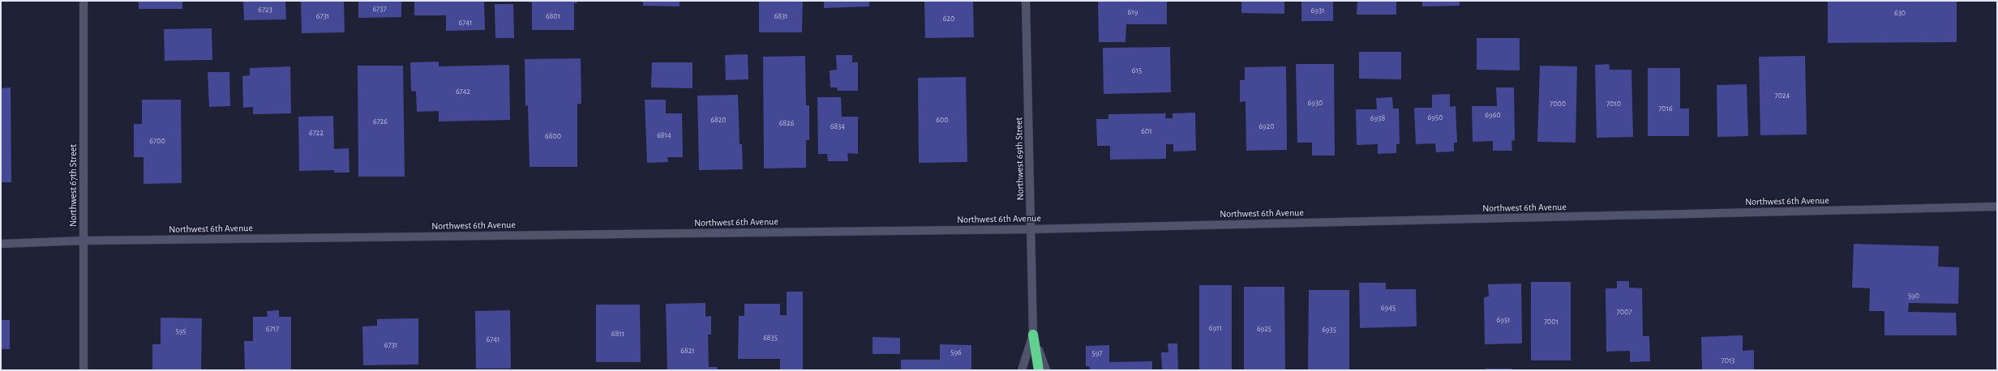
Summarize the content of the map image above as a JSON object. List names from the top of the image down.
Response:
{
  "streets": {
    "street": ["Northwest 69th Street", "Northwest 67th Street", "Northwest 6th Avenue"]
  },
  "crossings": [
    ["Northwest 69th Street", "Northwest 6th Avenue"],
    ["Northwest 67th Street", "Northwest 6th Avenue"]
  ],
  "house_numbers": [
    "6737",
    "6723",
    "6931",
    "619",
    "630",
    "6731",
    "6801",
    "6831",
    "620",
    "6741",
    "615",
    "6742",
    "7024",
    "6930",
    "7000",
    "7010",
    "7016",
    "6960",
    "6950",
    "6938",
    "6820",
    "600",
    "6726",
    "6826",
    "6834",
    "6920",
    "601",
    "6722",
    "6814",
    "6800",
    "6700",
    "590",
    "6945",
    "7007",
    "6951",
    "7001",
    "6911",
    "6717",
    "6925",
    "6935",
    "595",
    "6811",
    "6835",
    "6741",
    "6731",
    "6821",
    "596",
    "597",
    "7013"
  ]
}
